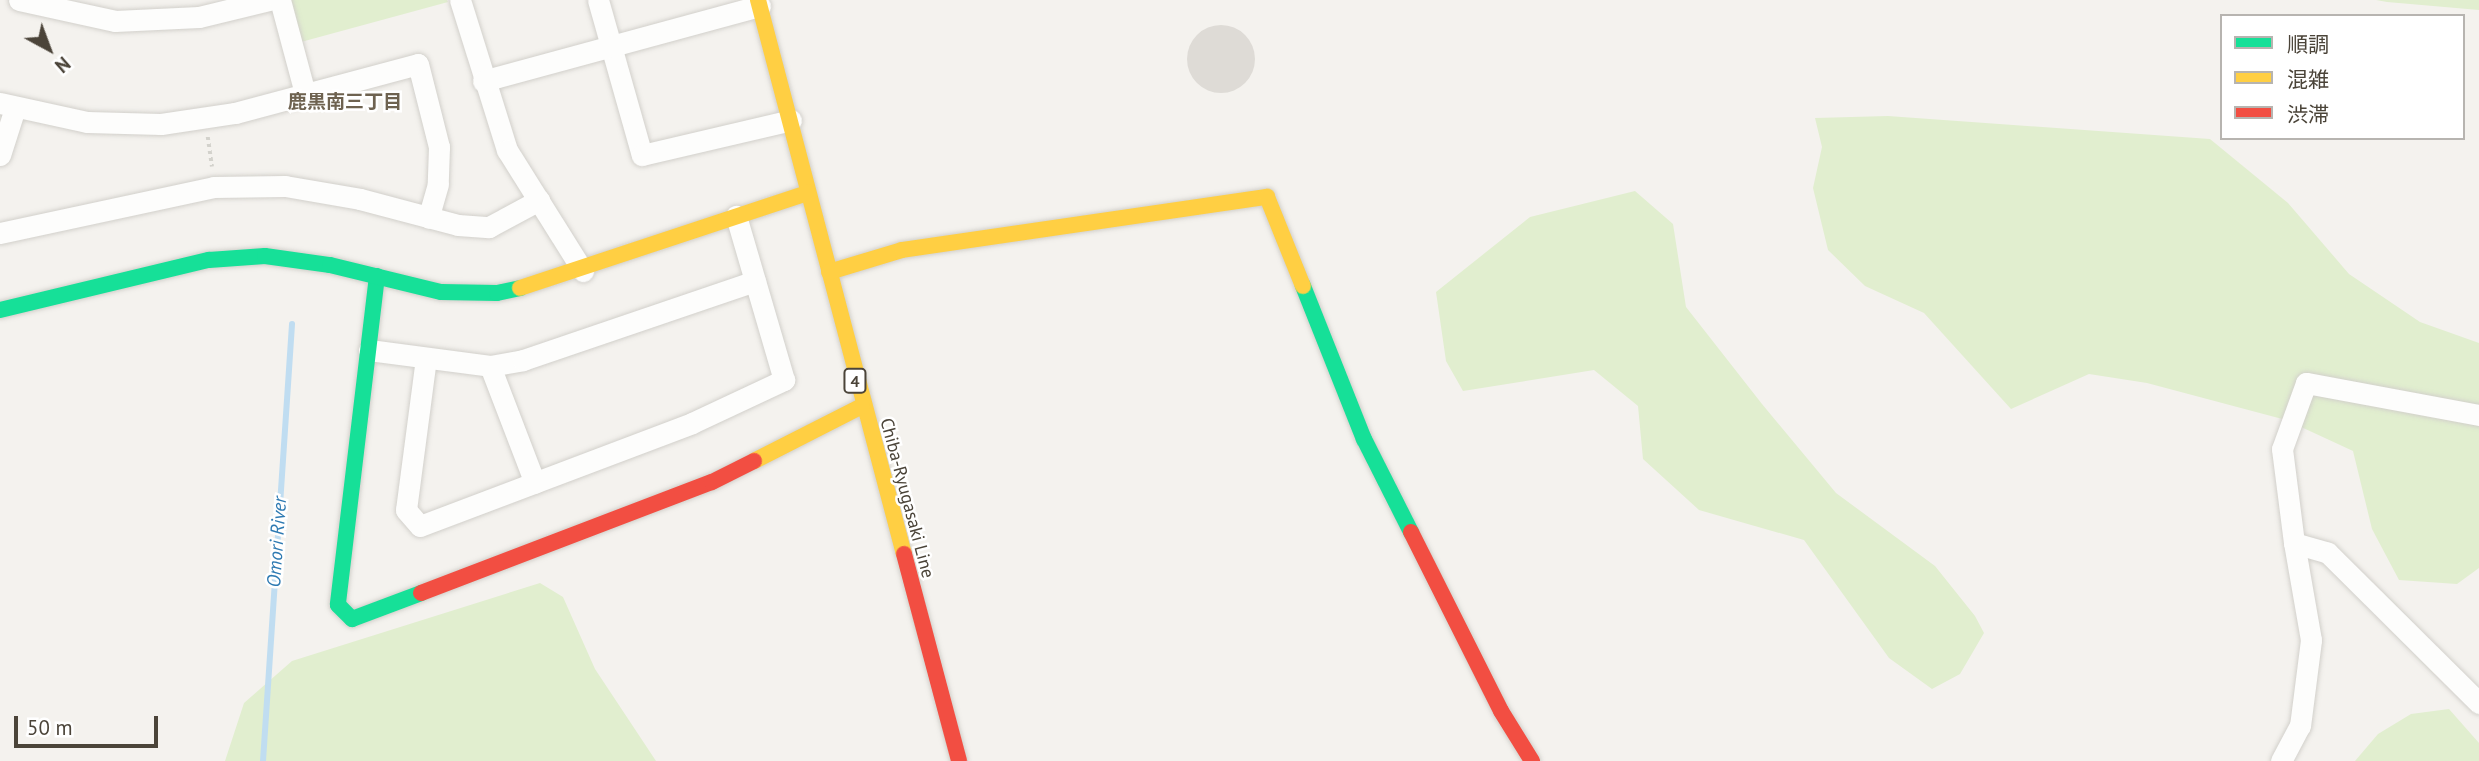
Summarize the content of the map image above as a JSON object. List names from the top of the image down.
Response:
{
  "streets": {
    "street": ["4", "Chiba-Ryugasaki Line"]
  },
  "districts": ["鹿黒南三丁目"],
  "water": ["Omori River"],
  "legend": ["順調", "混雑", "渋滞"],
  "scale_bar": "50 m",
  "north": "bottom right"
}
